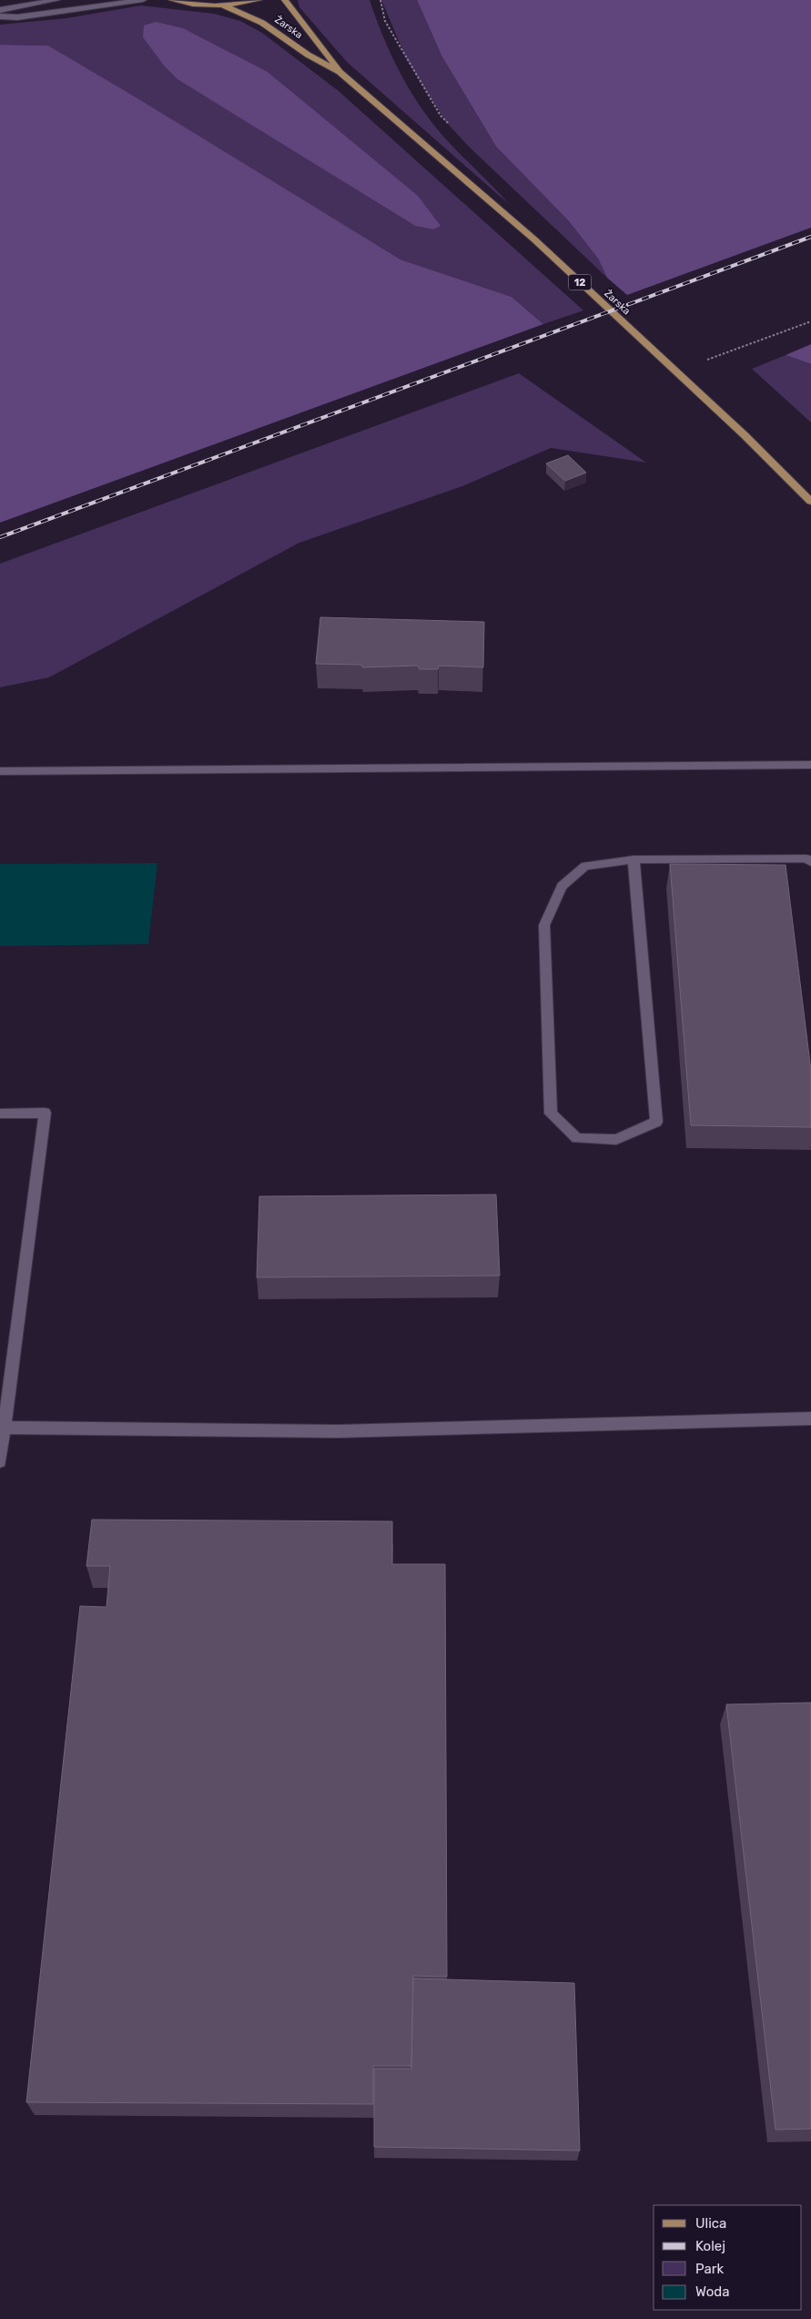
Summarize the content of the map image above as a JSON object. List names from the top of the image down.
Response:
{
  "streets": {
    "main road": ["Żarska", "12"]
  },
  "legend": [
    "Ulica",
    "Kolej",
    "Park",
    "Woda"
  ]
}
